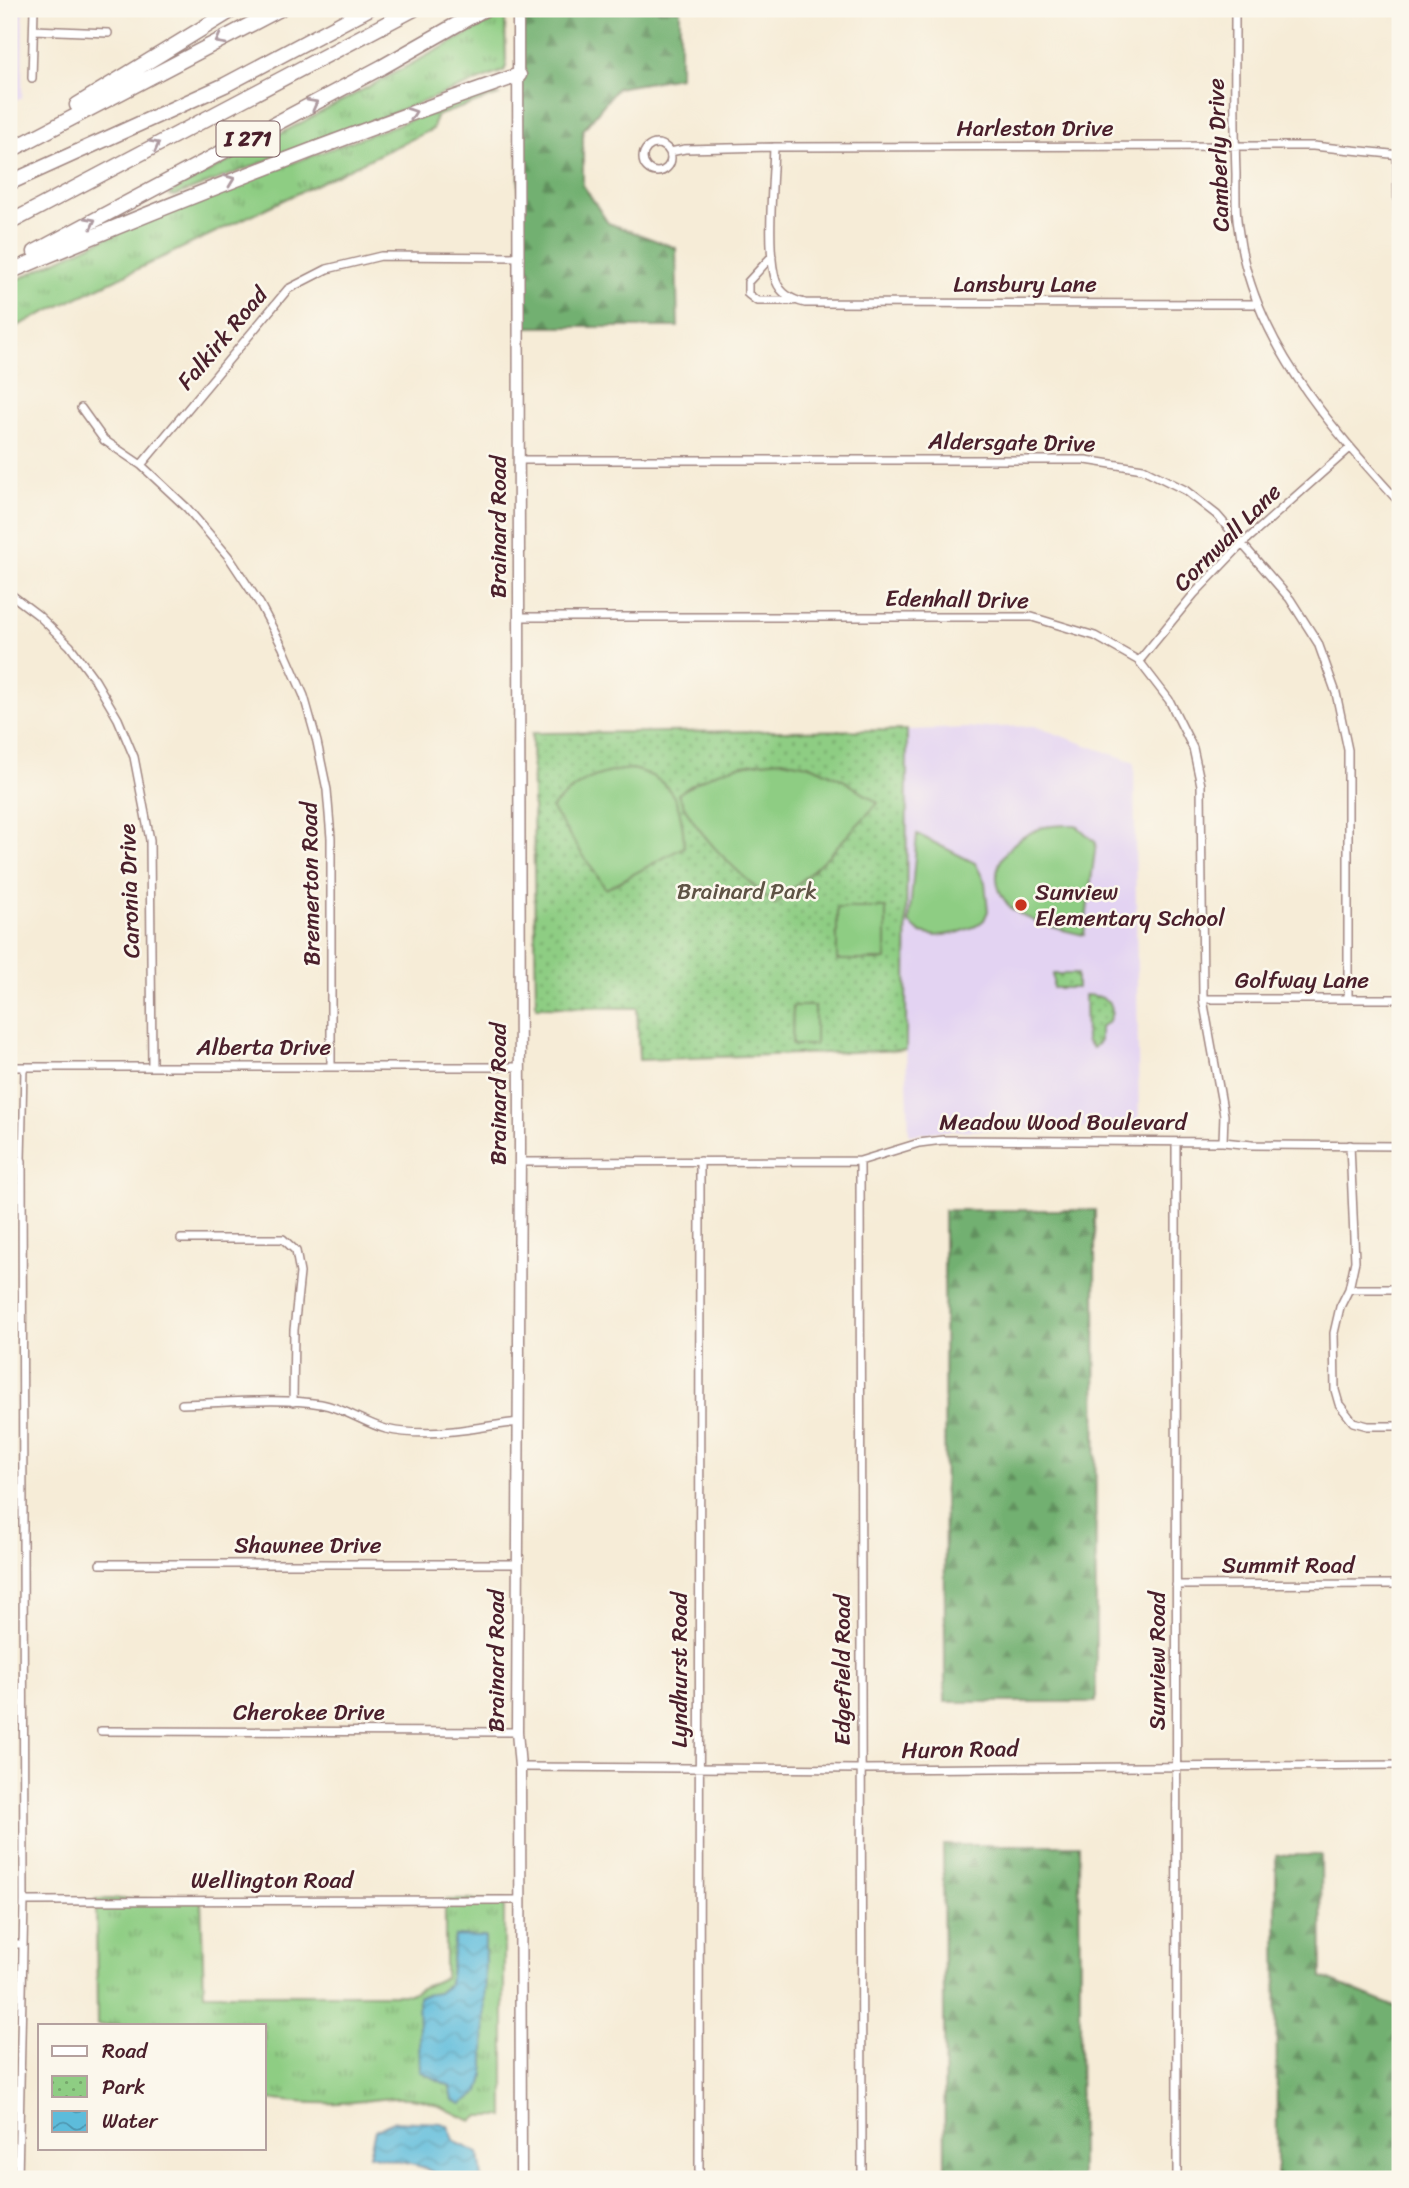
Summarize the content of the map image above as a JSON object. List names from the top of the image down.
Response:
{
  "streets": {
    "highway": ["I 271"],
    "main road": ["Brainard Road"],
    "street": [
      "Harleston Drive",
      "Camberly Drive",
      "Lansbury Lane",
      "Falkirk Road",
      "Aldersgate Drive",
      "Cornwall Lane",
      "Edenhall Drive",
      "Bremerton Road",
      "Caronia Drive",
      "Golfway Lane",
      "Alberta Drive",
      "Meadow Wood Boulevard",
      "Shawnee Drive",
      "Summit Road",
      "Sunview Road",
      "Lyndhurst Road",
      "Edgefield Road",
      "Cherokee Drive",
      "Huron Road",
      "Wellington Road"
    ]
  },
  "crossings": [
    ["Harleston Drive", "Camberly Drive"],
    ["Camberly Drive", "Lansbury Lane"],
    ["Camberly Drive", "Cornwall Lane"],
    ["Falkirk Road", "Brainard Road"],
    ["Falkirk Road", "Bremerton Road"],
    ["Aldersgate Drive", "Brainard Road"],
    ["Aldersgate Drive", "Cornwall Lane"],
    ["Aldersgate Drive", "Golfway Lane"],
    ["Brainard Road", "Edenhall Drive"],
    ["Brainard Road", "Alberta Drive"],
    ["Brainard Road", "Meadow Wood Boulevard"],
    ["Brainard Road", "Shawnee Drive"],
    ["Brainard Road", "Cherokee Drive"],
    ["Brainard Road", "Huron Road"],
    ["Brainard Road", "Wellington Road"],
    ["Cornwall Lane", "Edenhall Drive"],
    ["Edenhall Drive", "Golfway Lane"],
    ["Edenhall Drive", "Meadow Wood Boulevard"],
    ["Bremerton Road", "Alberta Drive"],
    ["Caronia Drive", "Alberta Drive"],
    ["Meadow Wood Boulevard", "Sunview Road"],
    ["Meadow Wood Boulevard", "Lyndhurst Road"],
    ["Meadow Wood Boulevard", "Edgefield Road"],
    ["Summit Road", "Sunview Road"],
    ["Sunview Road", "Huron Road"],
    ["Lyndhurst Road", "Huron Road"],
    ["Edgefield Road", "Huron Road"]
  ],
  "parks": ["Brainard Park"],
  "places": ["Sunview Elementary School"],
  "legend": ["Road", "Park", "Water"]
}
